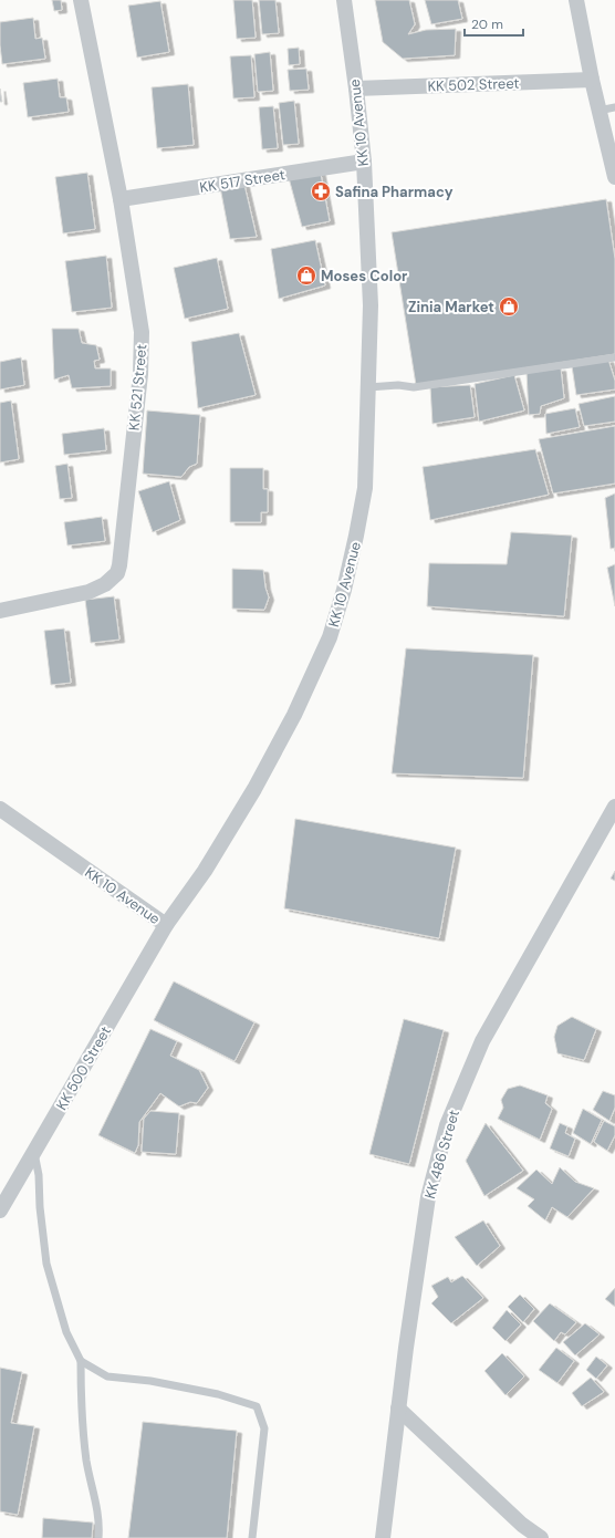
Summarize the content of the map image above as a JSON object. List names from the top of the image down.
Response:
{
  "streets": {
    "street": [
      "KK 502 Street",
      "KK 10 Avenue",
      "KK 517 Street",
      "KK 521 Street",
      "KK 500 Street",
      "KK 486 Street"
    ]
  },
  "crossings": [
    ["KK 502 Street", "KK 10 Avenue"],
    ["KK 10 Avenue", "KK 517 Street"],
    ["KK 10 Avenue", "KK 500 Street"],
    ["KK 517 Street", "KK 521 Street"]
  ],
  "places": {
    "pharmacy": ["Safina Pharmacy"],
    "shop": ["Moses Color", "Zinia Market"]
  },
  "scale_bar": "20 m"
}
